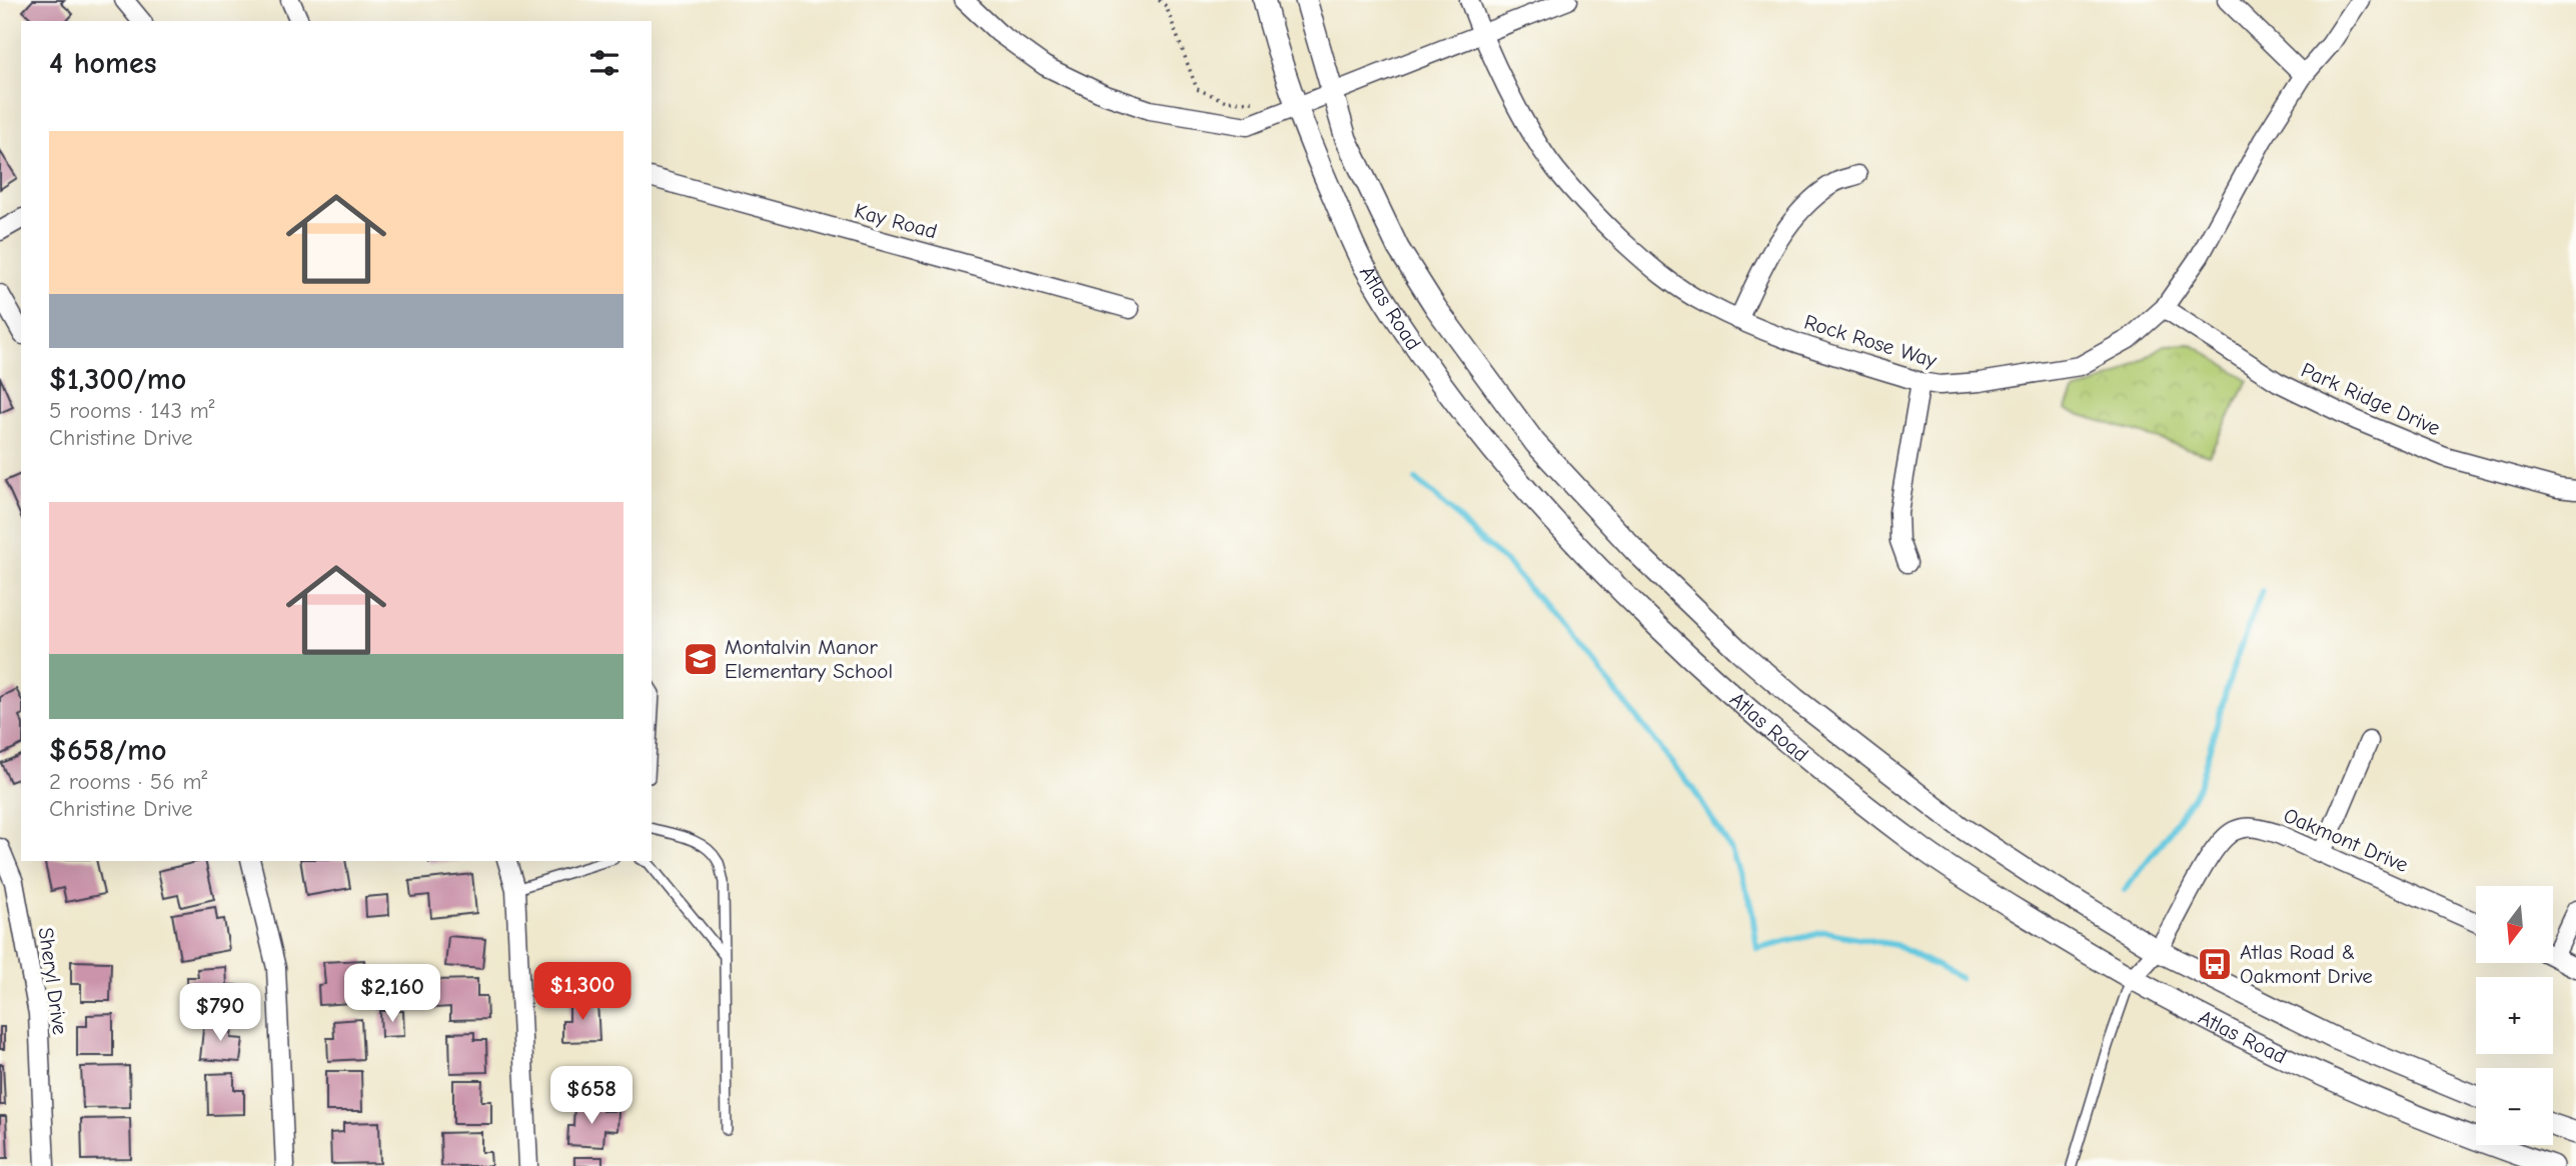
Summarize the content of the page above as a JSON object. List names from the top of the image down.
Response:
{
  "streets": {
    "street": [
      "Kay Road",
      "Atlas Road",
      "Rock Rose Way",
      "Park Ridge Drive",
      "Oakmont Drive",
      "Sheryl Drive"
    ]
  },
  "crossings": [
    ["Atlas Road", "Oakmont Drive"],
    ["Rock Rose Way", "Park Ridge Drive"]
  ],
  "places": {
    "school or university": ["Montalvin Manor Elementary School"],
    "bus stop": ["Atlas Road & Oakmont Drive"]
  },
  "north": "bottom",
  "page": {
    "heading": "4 homes",
    "list": [
      {
        "name": "$1,300/mo",
        "note": "5 rooms · 143 m² · Christine Drive"
      },
      {
        "name": "$658/mo",
        "note": "2 rooms · 56 m² · Christine Drive"
      }
    ],
    "map_buttons": ["+", "−"],
    "price": [
      "$1,300",
      "$2,160",
      "$790",
      "$658"
    ]
  }
}
